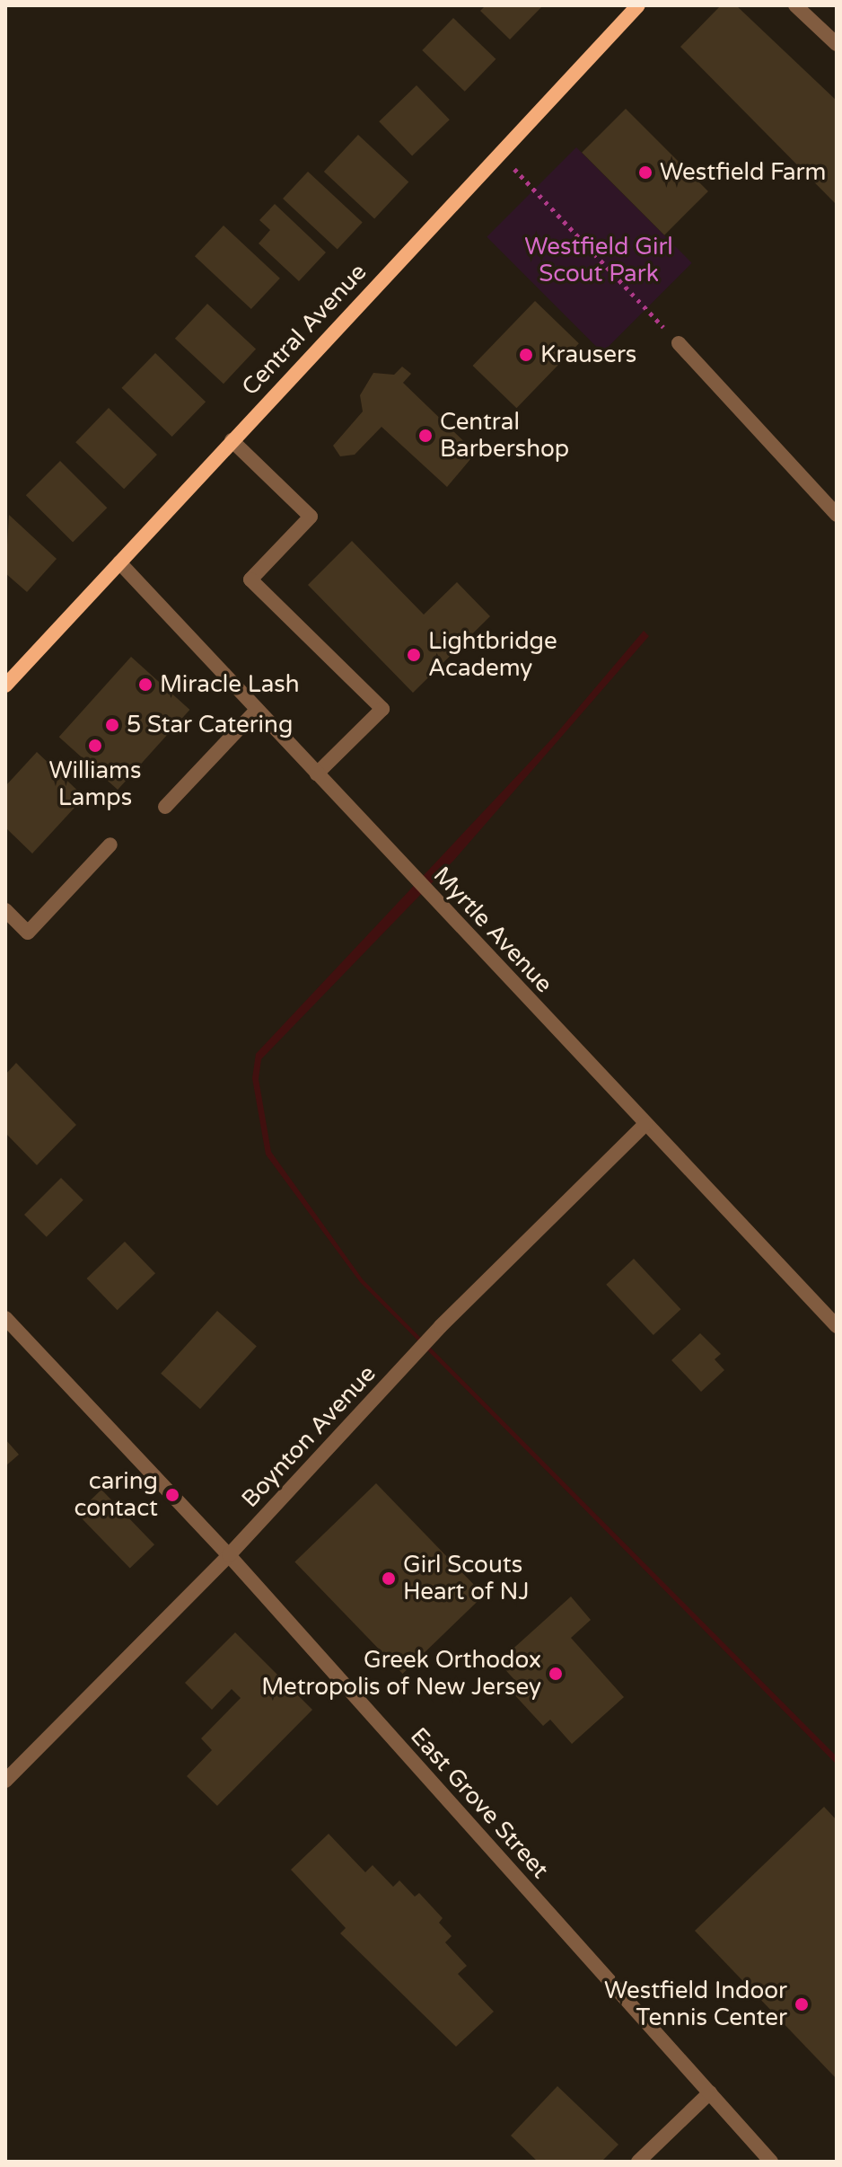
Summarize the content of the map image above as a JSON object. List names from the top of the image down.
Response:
{
  "streets": {
    "main road": ["Central Avenue"],
    "street": ["Myrtle Avenue", "Boynton Avenue", "East Grove Street"]
  },
  "crossings": [
    ["Central Avenue", "Myrtle Avenue"],
    ["Myrtle Avenue", "Boynton Avenue"],
    ["Boynton Avenue", "East Grove Street"]
  ],
  "parks": ["Westfield Girl Scout Park"],
  "places": [
    "Westfield Farm",
    "Krausers",
    "Central Barbershop",
    "Lightbridge Academy",
    "Miracle Lash",
    "5 Star Catering",
    "Williams Lamps",
    "caring contact",
    "Girl Scouts Heart of NJ",
    "Greek Orthodox Metropolis of New Jersey",
    "Westfield Indoor Tennis Center"
  ]
}
